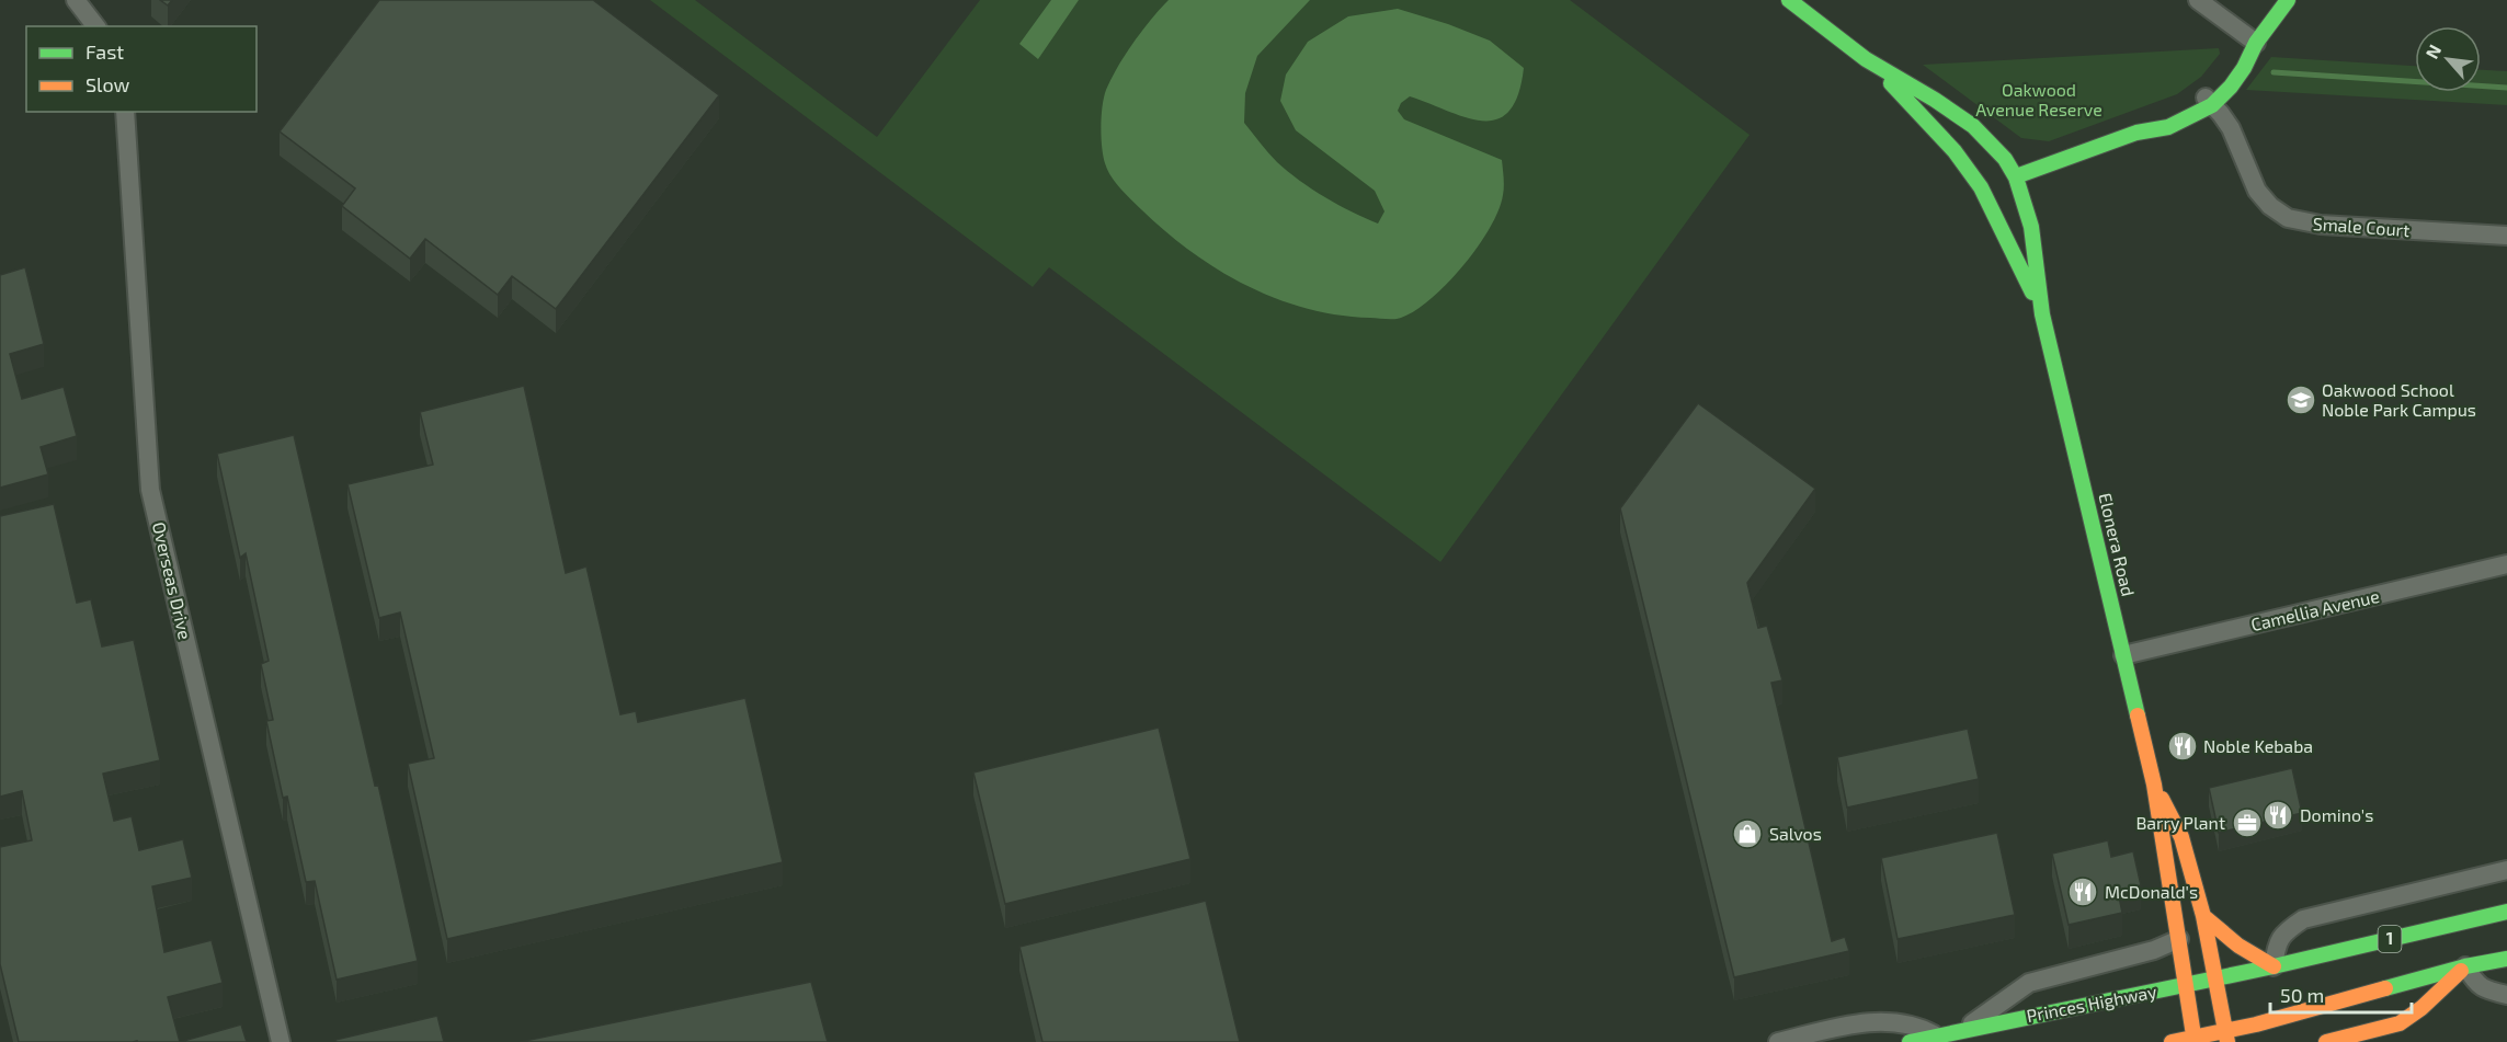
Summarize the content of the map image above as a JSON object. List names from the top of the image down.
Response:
{
  "streets": {
    "main road": ["Elonera Road", "1", "Princes Highway"],
    "street": ["Smale Court", "Overseas Drive", "Camellia Avenue"]
  },
  "crossings": [
    ["Elonera Road", "Camellia Avenue"],
    ["Elonera Road", "Princes Highway"]
  ],
  "parks": ["Oakwood Avenue Reserve"],
  "places": {
    "school or university": ["Oakwood School Noble Park Campus"],
    "restaurant": ["Noble Kebaba", "Domino's", "McDonald's"],
    "office": ["Barry Plant"],
    "shop": ["Salvos"]
  },
  "legend": ["Fast", "Slow"],
  "scale_bar": "50 m",
  "north": "top left"
}
